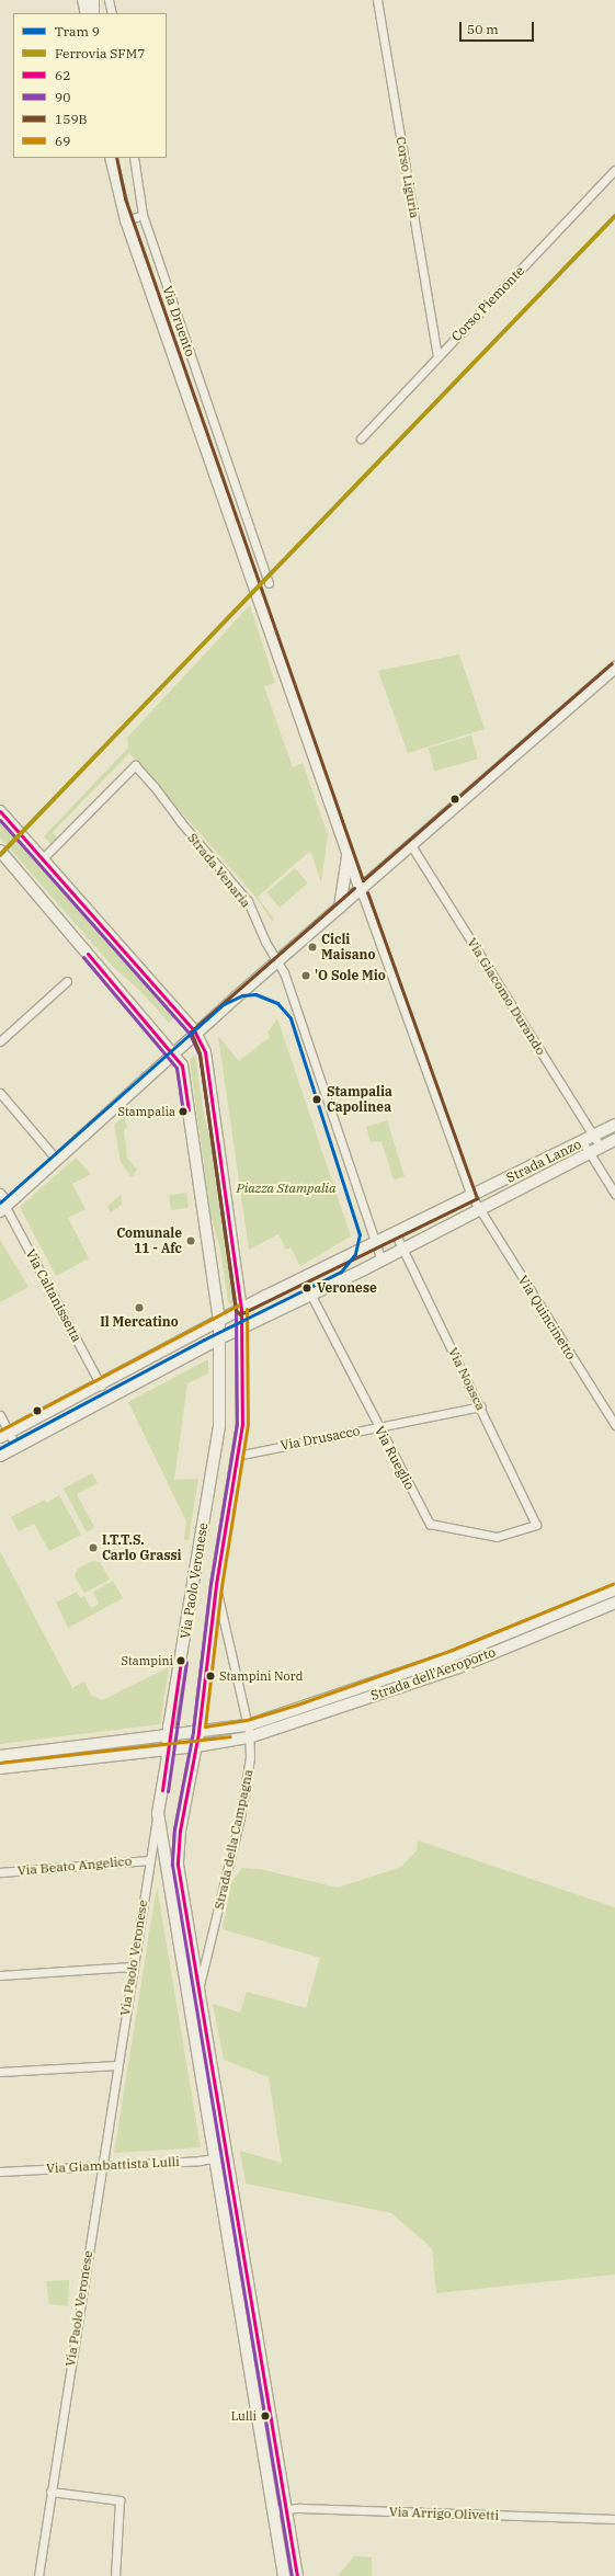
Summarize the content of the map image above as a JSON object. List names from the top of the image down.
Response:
{
  "streets": {
    "main road": [
      "Via Druento",
      "Strada Lanzo",
      "Via Paolo Veronese",
      "Strada dell'Aeroporto"
    ],
    "street": [
      "Corso Liguria",
      "Corso Piemonte",
      "Strada Venaria",
      "Via Giacomo Durando",
      "Via Caltanissetta",
      "Via Quincinetto",
      "Via Noasca",
      "Via Drusacco",
      "Via Rueglio",
      "Strada della Campagna",
      "Via Beato Angelico",
      "Via Giambattista Lulli",
      "Via Arrigo Olivetti"
    ]
  },
  "crossings": [
    ["Corso Liguria", "Corso Piemonte"],
    ["Via Druento", "Strada Lanzo"],
    ["Via Giacomo Durando", "Strada Lanzo"],
    ["Strada Lanzo", "Via Caltanissetta"],
    ["Strada Lanzo", "Via Quincinetto"],
    ["Strada Lanzo", "Via Noasca"],
    ["Strada Lanzo", "Via Rueglio"],
    ["Strada Lanzo", "Via Paolo Veronese"],
    ["Via Noasca", "Via Drusacco"],
    ["Via Noasca", "Via Rueglio"],
    ["Via Drusacco", "Via Rueglio"],
    ["Via Drusacco", "Via Paolo Veronese"],
    ["Via Paolo Veronese", "Strada dell'Aeroporto"],
    ["Via Paolo Veronese", "Strada della Campagna"],
    ["Via Paolo Veronese", "Via Beato Angelico"],
    ["Via Paolo Veronese", "Via Giambattista Lulli"],
    ["Via Paolo Veronese", "Via Arrigo Olivetti"],
    ["Strada dell'Aeroporto", "Strada della Campagna"]
  ],
  "parks": ["Piazza Stampalia"],
  "places": [
    "Cicli Maisano",
    "'O Sole Mio",
    "Stampalia Capolinea",
    "Stampalia",
    "Comunale 11 - Afc",
    "Veronese",
    "Il Mercatino",
    "I.T.T.S. Carlo Grassi",
    "Stampini",
    "Stampini Nord",
    "Lulli"
  ],
  "lines": [
    "transit line 159B",
    "rail line SFM7",
    "transit line 62",
    "transit line 90",
    "tram line 9",
    "transit line 69"
  ],
  "legend": [
    "Tram 9",
    "Ferrovia SFM7",
    "62",
    "90",
    "159B",
    "69"
  ],
  "scale_bar": "50 m"
}
